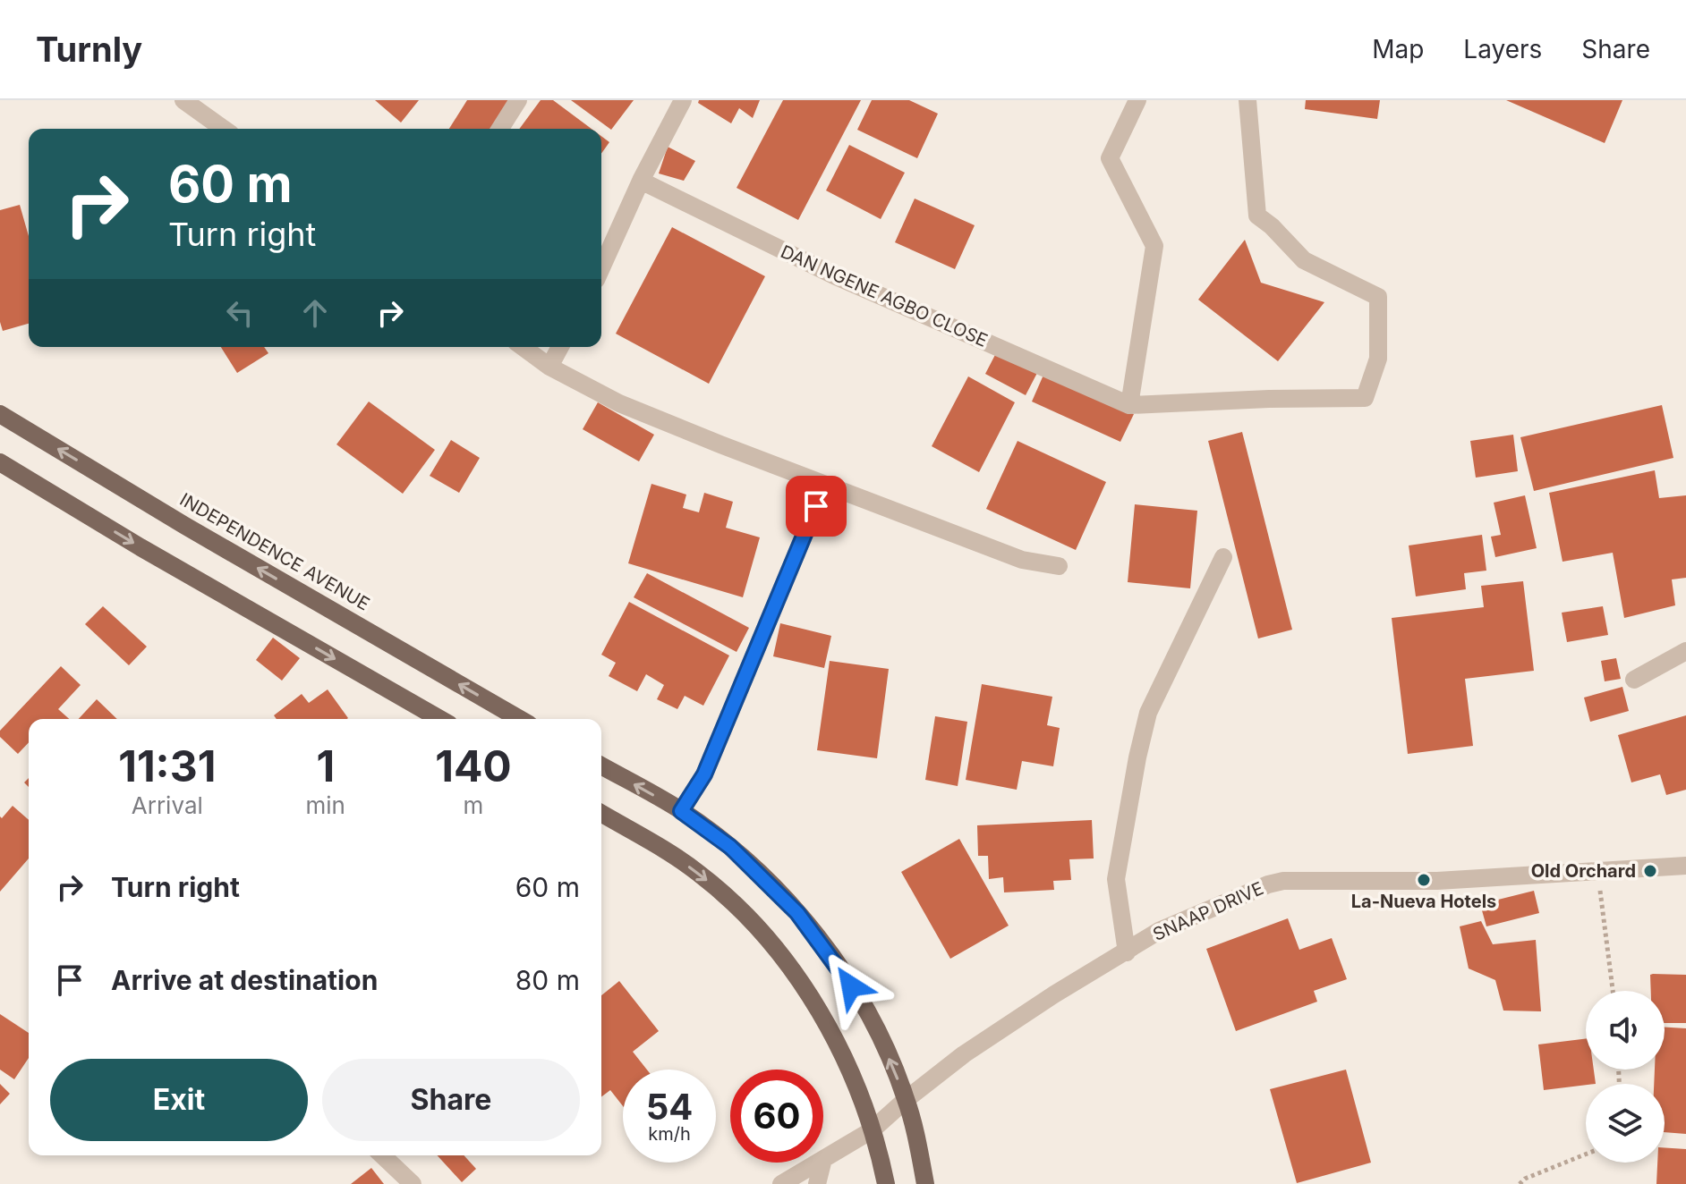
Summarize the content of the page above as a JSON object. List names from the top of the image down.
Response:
{
  "streets": {
    "main road": ["INDEPENDENCE AVENUE"],
    "street": ["DAN NGENE AGBO CLOSE", "SNAAP DRIVE"]
  },
  "places": ["Old Orchard", "La-Nueva Hotels"],
  "page": {
    "header": "Turnly",
    "nav": ["Map", "Layers", "Share"],
    "turn": ["60 m", "Turn right"],
    "eta": [
      "11:31",
      "Arrival",
      "1",
      "min",
      "140",
      "m"
    ],
    "list": [
      {
        "name": "Turn right",
        "value": "60 m"
      },
      {
        "name": "Arrive at destination",
        "value": "80 m"
      }
    ],
    "buttons": ["Exit", "Share"],
    "speed": "54 km/h",
    "limit": "60"
  }
}
